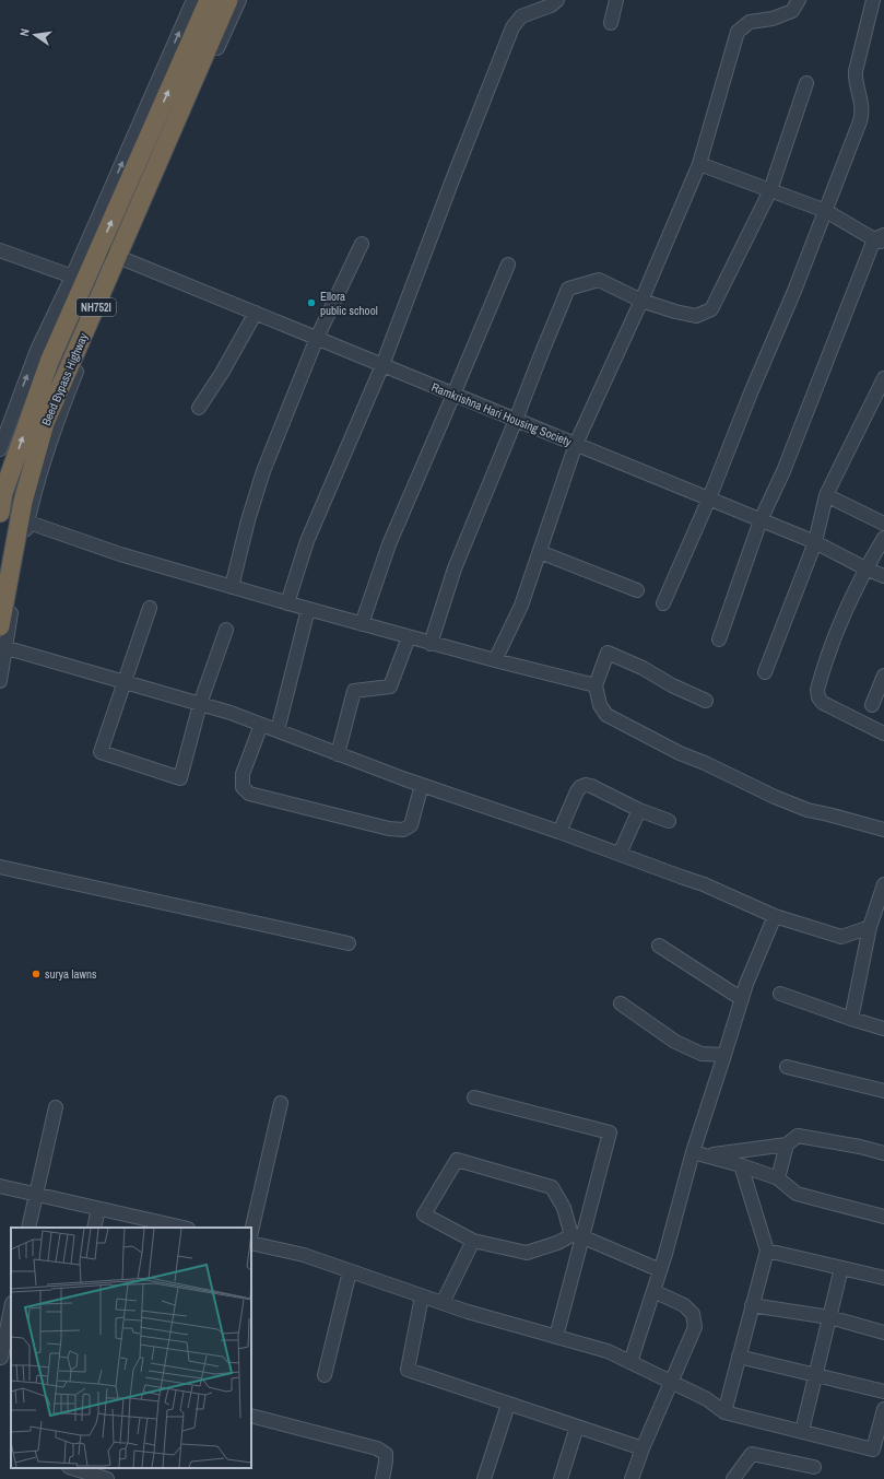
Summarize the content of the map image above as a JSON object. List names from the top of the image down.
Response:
{
  "streets": {
    "highway": ["NH752I", "Beed Bypass Highway"],
    "street": ["Ramkrishna Hari Housing Society"]
  },
  "crossings": [
    ["Beed Bypass Highway", "Ramkrishna Hari Housing Society"]
  ],
  "places": ["Ellora public school", "surya lawns"],
  "north": "left"
}
